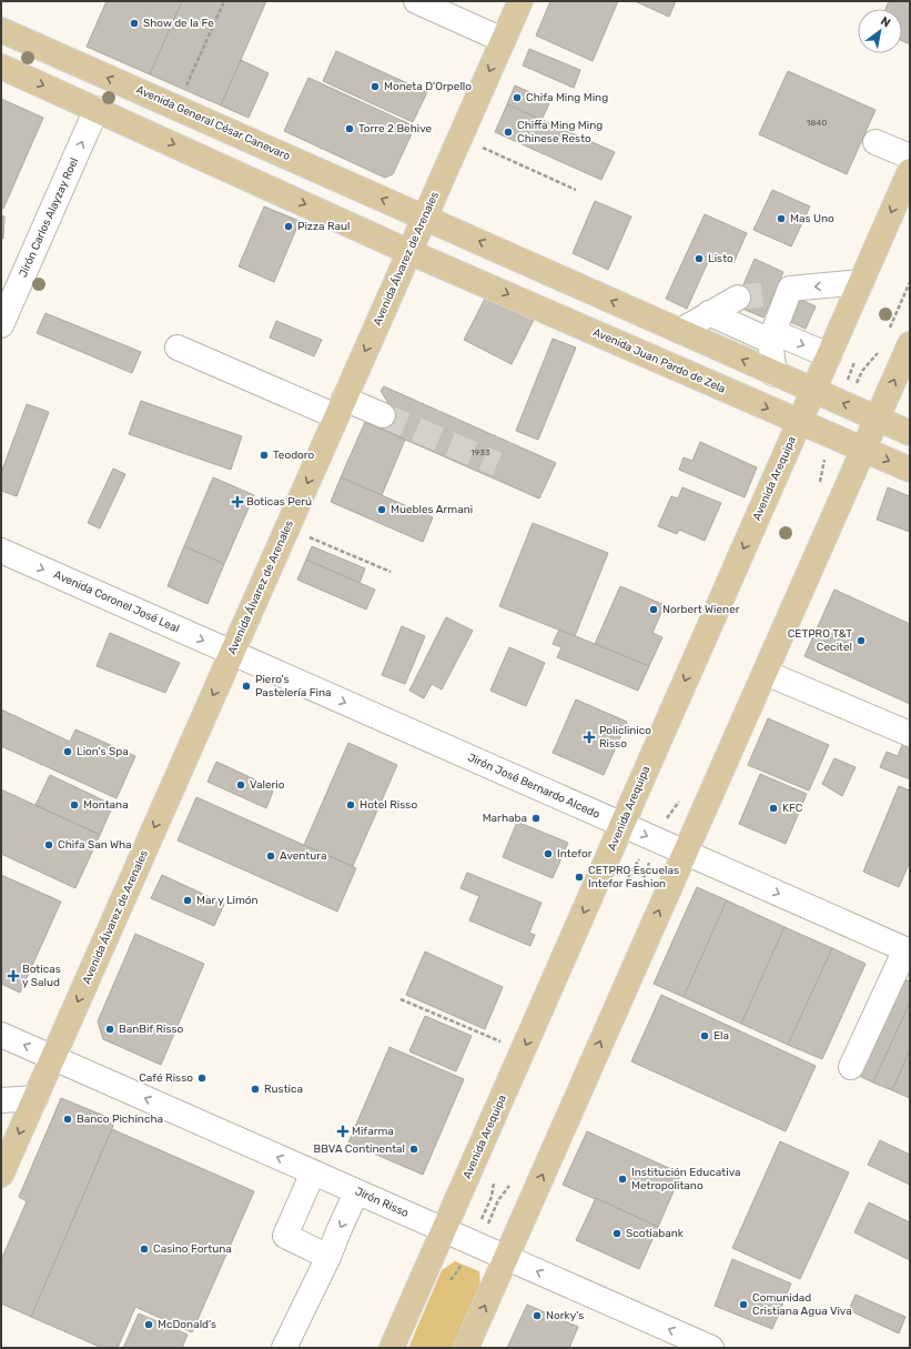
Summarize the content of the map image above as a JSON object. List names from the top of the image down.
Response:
{
  "streets": {
    "main road": [
      "Avenida General César Canevaro",
      "Avenida Álvarez de Arenales",
      "Avenida Juan Pardo de Zela",
      "Avenida Arequipa"
    ],
    "street": [
      "Jirón Carlos Alayzay Roel",
      "Avenida Coronel José Leal",
      "Jirón José Bernardo Alcedo",
      "Jirón Risso"
    ]
  },
  "crossings": [
    ["Avenida General César Canevaro", "Avenida Álvarez de Arenales"],
    ["Avenida Álvarez de Arenales", "Avenida Juan Pardo de Zela"],
    ["Avenida Álvarez de Arenales", "Avenida Coronel José Leal"],
    ["Avenida Álvarez de Arenales", "Jirón José Bernardo Alcedo"],
    ["Avenida Álvarez de Arenales", "Jirón Risso"],
    ["Avenida Juan Pardo de Zela", "Avenida Arequipa"],
    ["Avenida Arequipa", "Jirón José Bernardo Alcedo"],
    ["Avenida Arequipa", "Jirón Risso"],
    ["Avenida Coronel José Leal", "Jirón José Bernardo Alcedo"]
  ],
  "one_way": [
    "Jirón Carlos Alayzay Roel",
    "Avenida Álvarez de Arenales",
    "Avenida Coronel José Leal",
    "Jirón José Bernardo Alcedo",
    "Jirón Risso"
  ],
  "places": {
    "other": [
      "Show de la Fe",
      "Moneta D'Orpello",
      "Chifa Ming Ming",
      "Torre 2 Behive",
      "Chiffa Ming Ming Chinese Resto",
      "Mas Uno",
      "Pizza Raul",
      "Listo",
      "Teodoro",
      "Muebles Armani",
      "Norbert Wiener",
      "CETPRO T&T Cecitel",
      "Piero's Pastelería Fina",
      "Lion's Spa",
      "Valerio",
      "Montana",
      "Hotel Risso",
      "KFC",
      "Marhaba",
      "Chifa San Wha",
      "Intefor",
      "Aventura",
      "CETPRO Escuelas Intefor Fashion",
      "Mar y Limón",
      "BanBif Risso",
      "Ela",
      "Café Risso",
      "Rustica",
      "Banco Pichincha",
      "BBVA Continental",
      "Institución Educativa Metropolitano",
      "Scotiabank",
      "Casino Fortuna",
      "Comunidad Cristiana Agua Viva",
      "Norky's",
      "McDonald's"
    ],
    "health": [
      "Boticas Perú",
      "Policlinico Risso",
      "Boticas y Salud",
      "Mifarma"
    ]
  },
  "house_numbers": ["1840", "1933"],
  "north": "top right"
}
